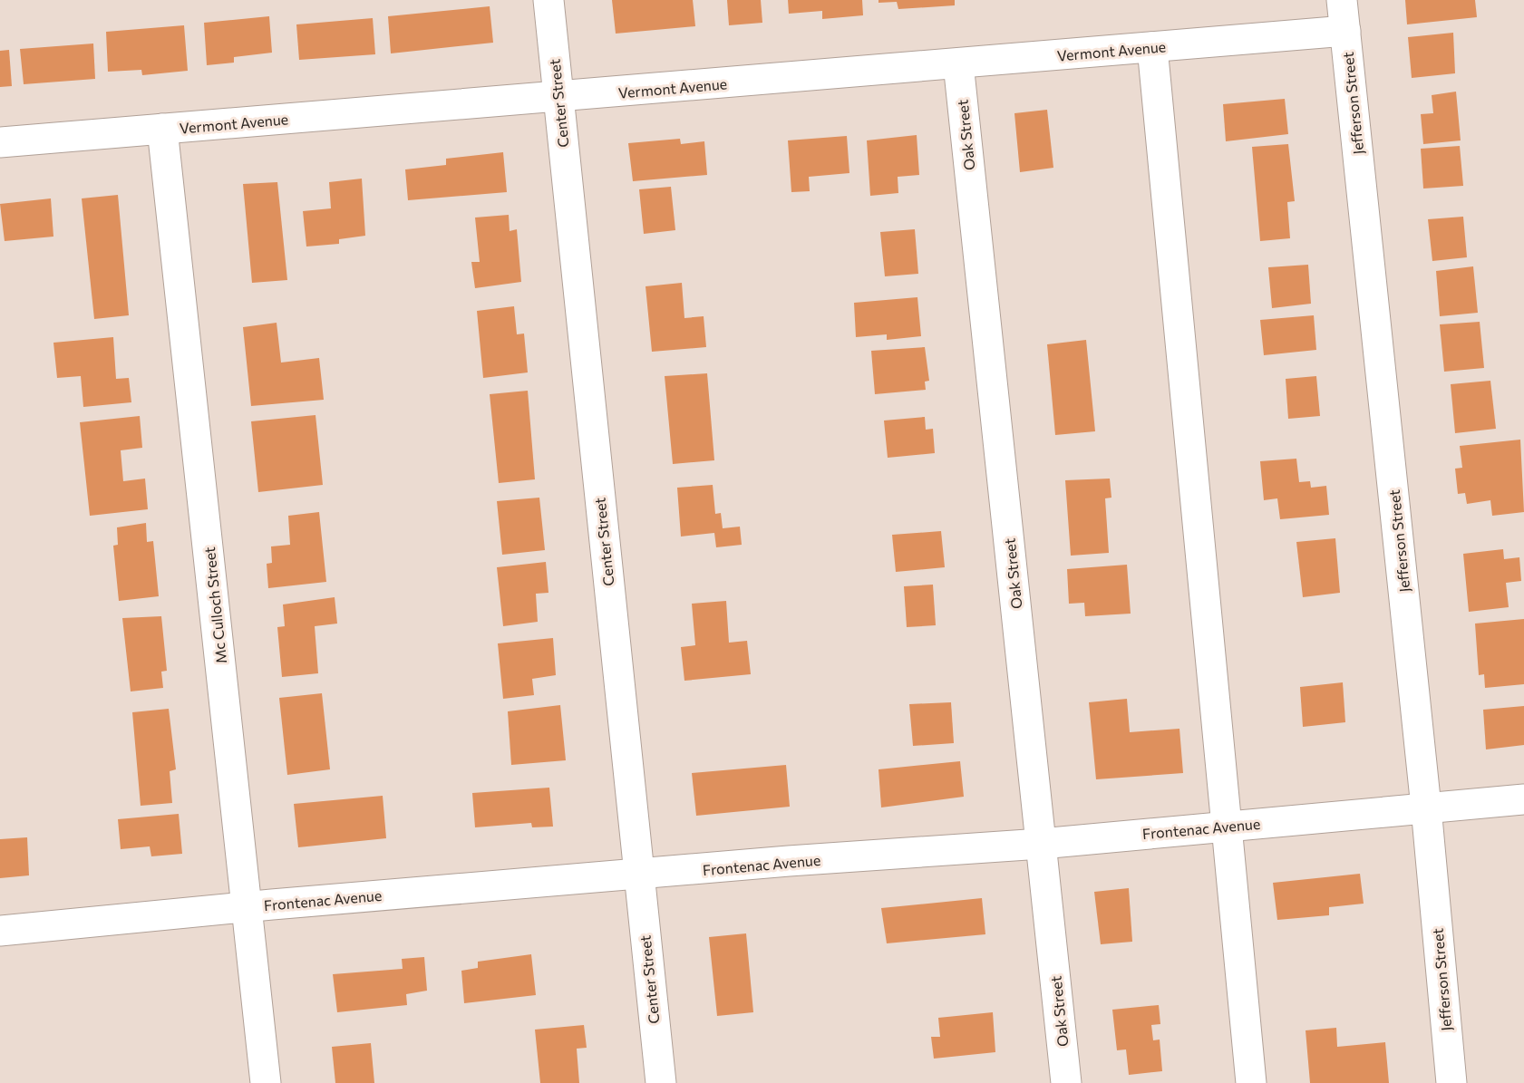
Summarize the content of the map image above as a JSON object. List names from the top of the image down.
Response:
{
  "streets": {
    "street": [
      "Vermont Avenue",
      "Center Street",
      "Jefferson Street",
      "Oak Street",
      "Mc Culloch Street",
      "Frontenac Avenue"
    ]
  },
  "crossings": [
    ["Vermont Avenue", "Center Street"],
    ["Vermont Avenue", "Jefferson Street"],
    ["Vermont Avenue", "Oak Street"],
    ["Vermont Avenue", "Mc Culloch Street"],
    ["Center Street", "Frontenac Avenue"],
    ["Jefferson Street", "Frontenac Avenue"],
    ["Oak Street", "Frontenac Avenue"],
    ["Mc Culloch Street", "Frontenac Avenue"]
  ]
}
